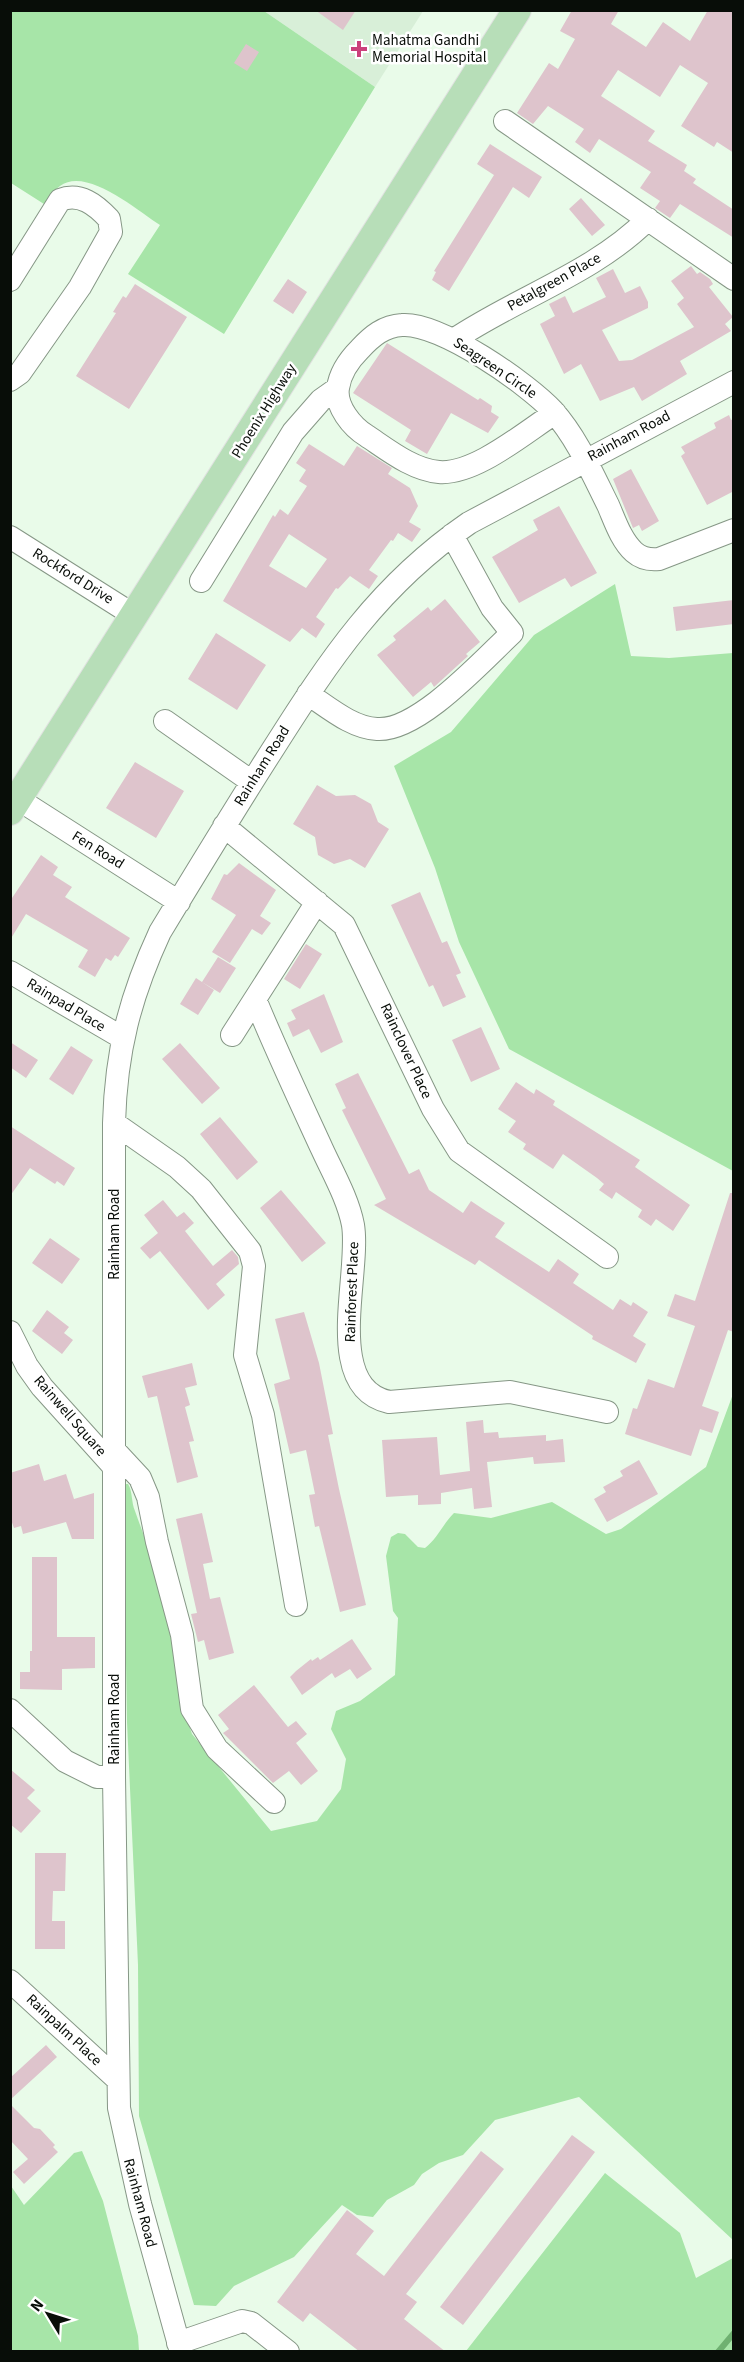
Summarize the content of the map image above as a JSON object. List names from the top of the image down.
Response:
{
  "streets": {
    "main road": ["Phoenix Highway"],
    "street": [
      "Petalgreen Place",
      "Seagreen Circle",
      "Rainham Road",
      "Rockford Drive",
      "Fen Road",
      "Rainpad Place",
      "Rainclover Place",
      "Rainforest Place",
      "Rainwell Square",
      "Rainpalm Place"
    ]
  },
  "crossings": [
    ["Petalgreen Place", "Seagreen Circle"],
    ["Seagreen Circle", "Rainham Road"],
    ["Phoenix Highway", "Rockford Drive"],
    ["Phoenix Highway", "Fen Road"],
    ["Rainham Road", "Fen Road"],
    ["Rainham Road", "Rainpad Place"],
    ["Rainham Road", "Rainclover Place"],
    ["Rainham Road", "Rainwell Square"],
    ["Rainham Road", "Rainpalm Place"]
  ],
  "places": {
    "health": ["Mahatma Gandhi Memorial Hospital"]
  },
  "north": "top left"
}
